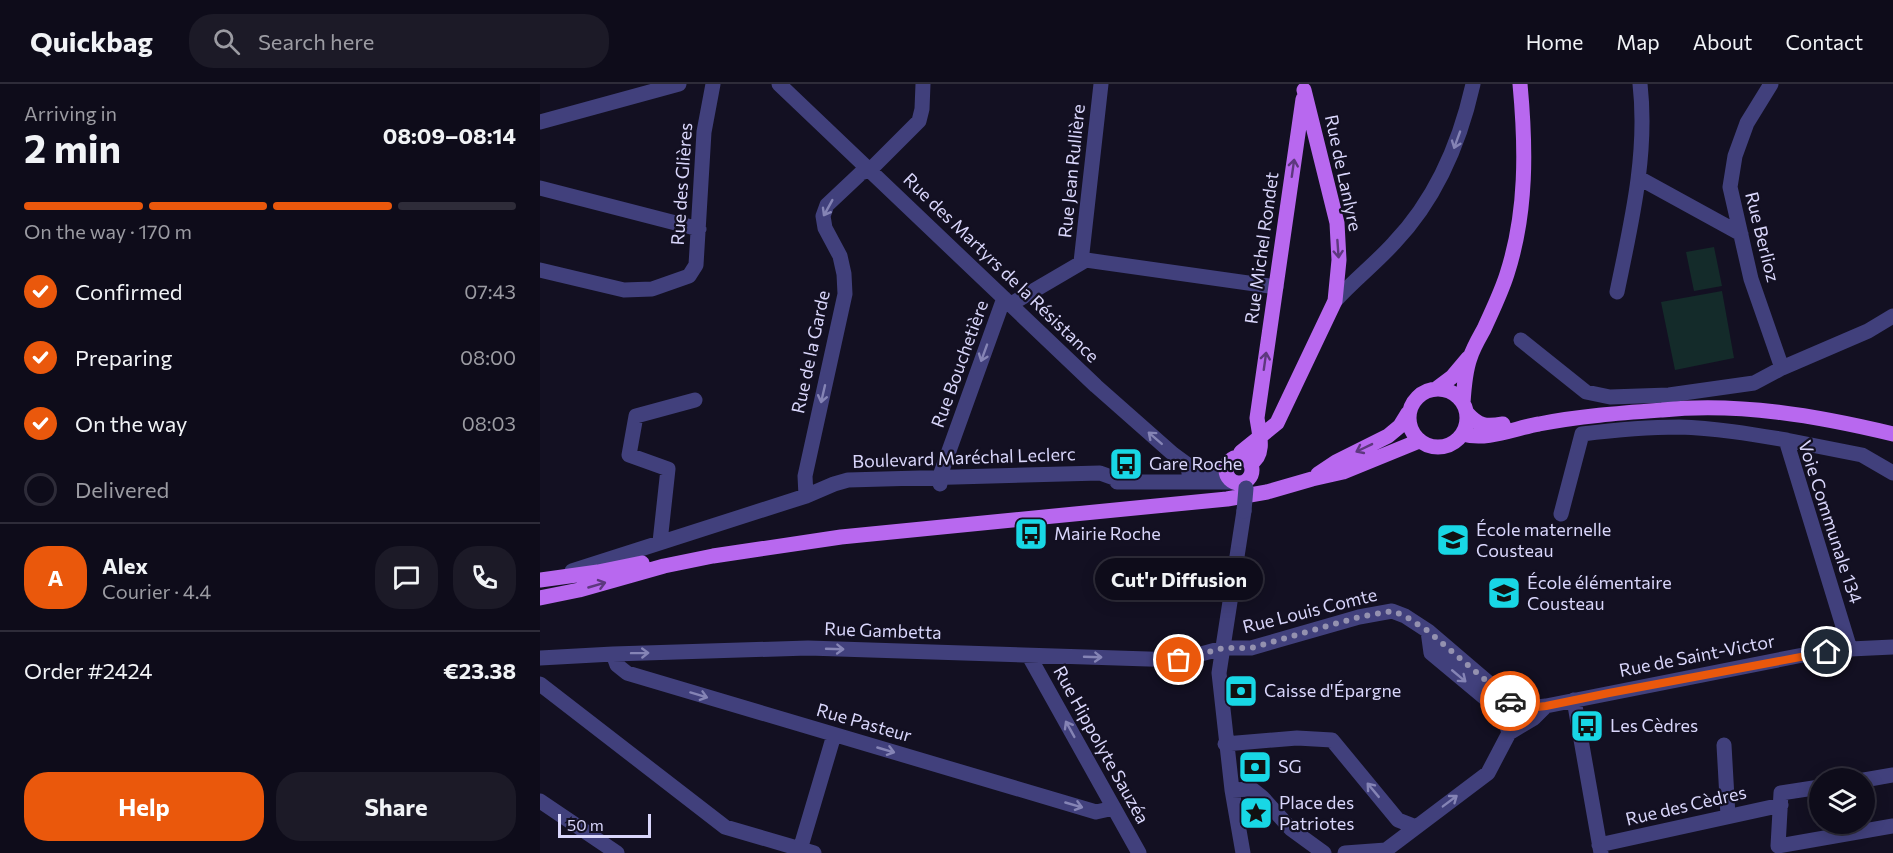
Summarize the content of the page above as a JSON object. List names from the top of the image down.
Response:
{
  "streets": {
    "main road": ["Rue de Lanlyre", "Rue Michel Rondet"],
    "street": [
      "Rue Jean Rullière",
      "Rue des Glières",
      "Rue Berlioz",
      "Rue des Martyrs de la Résistance",
      "Rue de la Garde",
      "Rue Bouchetière",
      "Boulevard Maréchal Leclerc",
      "Voie Communale 134",
      "Rue Louis Comte",
      "Rue Gambetta",
      "Rue de Saint-Victor",
      "Rue Pasteur",
      "Rue Hippolyte Sauzéa",
      "Rue des Cèdres"
    ]
  },
  "crossings": [
    ["Rue de Lanlyre", "Rue Michel Rondet"],
    ["Rue des Martyrs de la Résistance", "Rue de la Garde"],
    ["Rue des Martyrs de la Résistance", "Rue Bouchetière"],
    ["Rue des Martyrs de la Résistance", "Boulevard Maréchal Leclerc"],
    ["Rue de la Garde", "Boulevard Maréchal Leclerc"],
    ["Rue Bouchetière", "Boulevard Maréchal Leclerc"],
    ["Voie Communale 134", "Rue de Saint-Victor"],
    ["Rue Louis Comte", "Rue Gambetta"],
    ["Rue Louis Comte", "Rue de Saint-Victor"],
    ["Rue Gambetta", "Rue Pasteur"],
    ["Rue Gambetta", "Rue Hippolyte Sauzéa"],
    ["Rue Pasteur", "Rue Hippolyte Sauzéa"]
  ],
  "one_way": [
    "Rue de Lanlyre",
    "Rue Michel Rondet",
    "Rue des Martyrs de la Résistance",
    "Rue de la Garde",
    "Rue Bouchetière",
    "Rue Gambetta",
    "Rue Hippolyte Sauzéa"
  ],
  "places": {
    "bus stop": ["Gare Roche", "Mairie Roche", "Les Cèdres"],
    "school or university": ["École maternelle Cousteau", "École élémentaire Cousteau"],
    "other": ["Cut'r Diffusion"],
    "bank": ["Caisse d'Épargne", "SG"],
    "place": ["Place des Patriotes"]
  },
  "scale_bar": "50 m",
  "page": {
    "header": "Quickbag",
    "search": "Search here",
    "nav": [
      "Home",
      "Map",
      "About",
      "Contact"
    ],
    "heading": ["2 min", "Arriving in", "08:09–08:14"],
    "panel": [
      "Alex",
      "Courier · 4.4",
      "Order #2424",
      "€23.38"
    ],
    "bar": "On the way · 170 m",
    "list": [
      ["Confirmed", "07:43"],
      ["Preparing", "08:00"],
      ["On the way", "08:03"],
      "Delivered"
    ],
    "round": "A",
    "bubble": "Cut'r Diffusion",
    "buttons": ["Help", "Share"],
    "scale": "50 m"
  }
}
